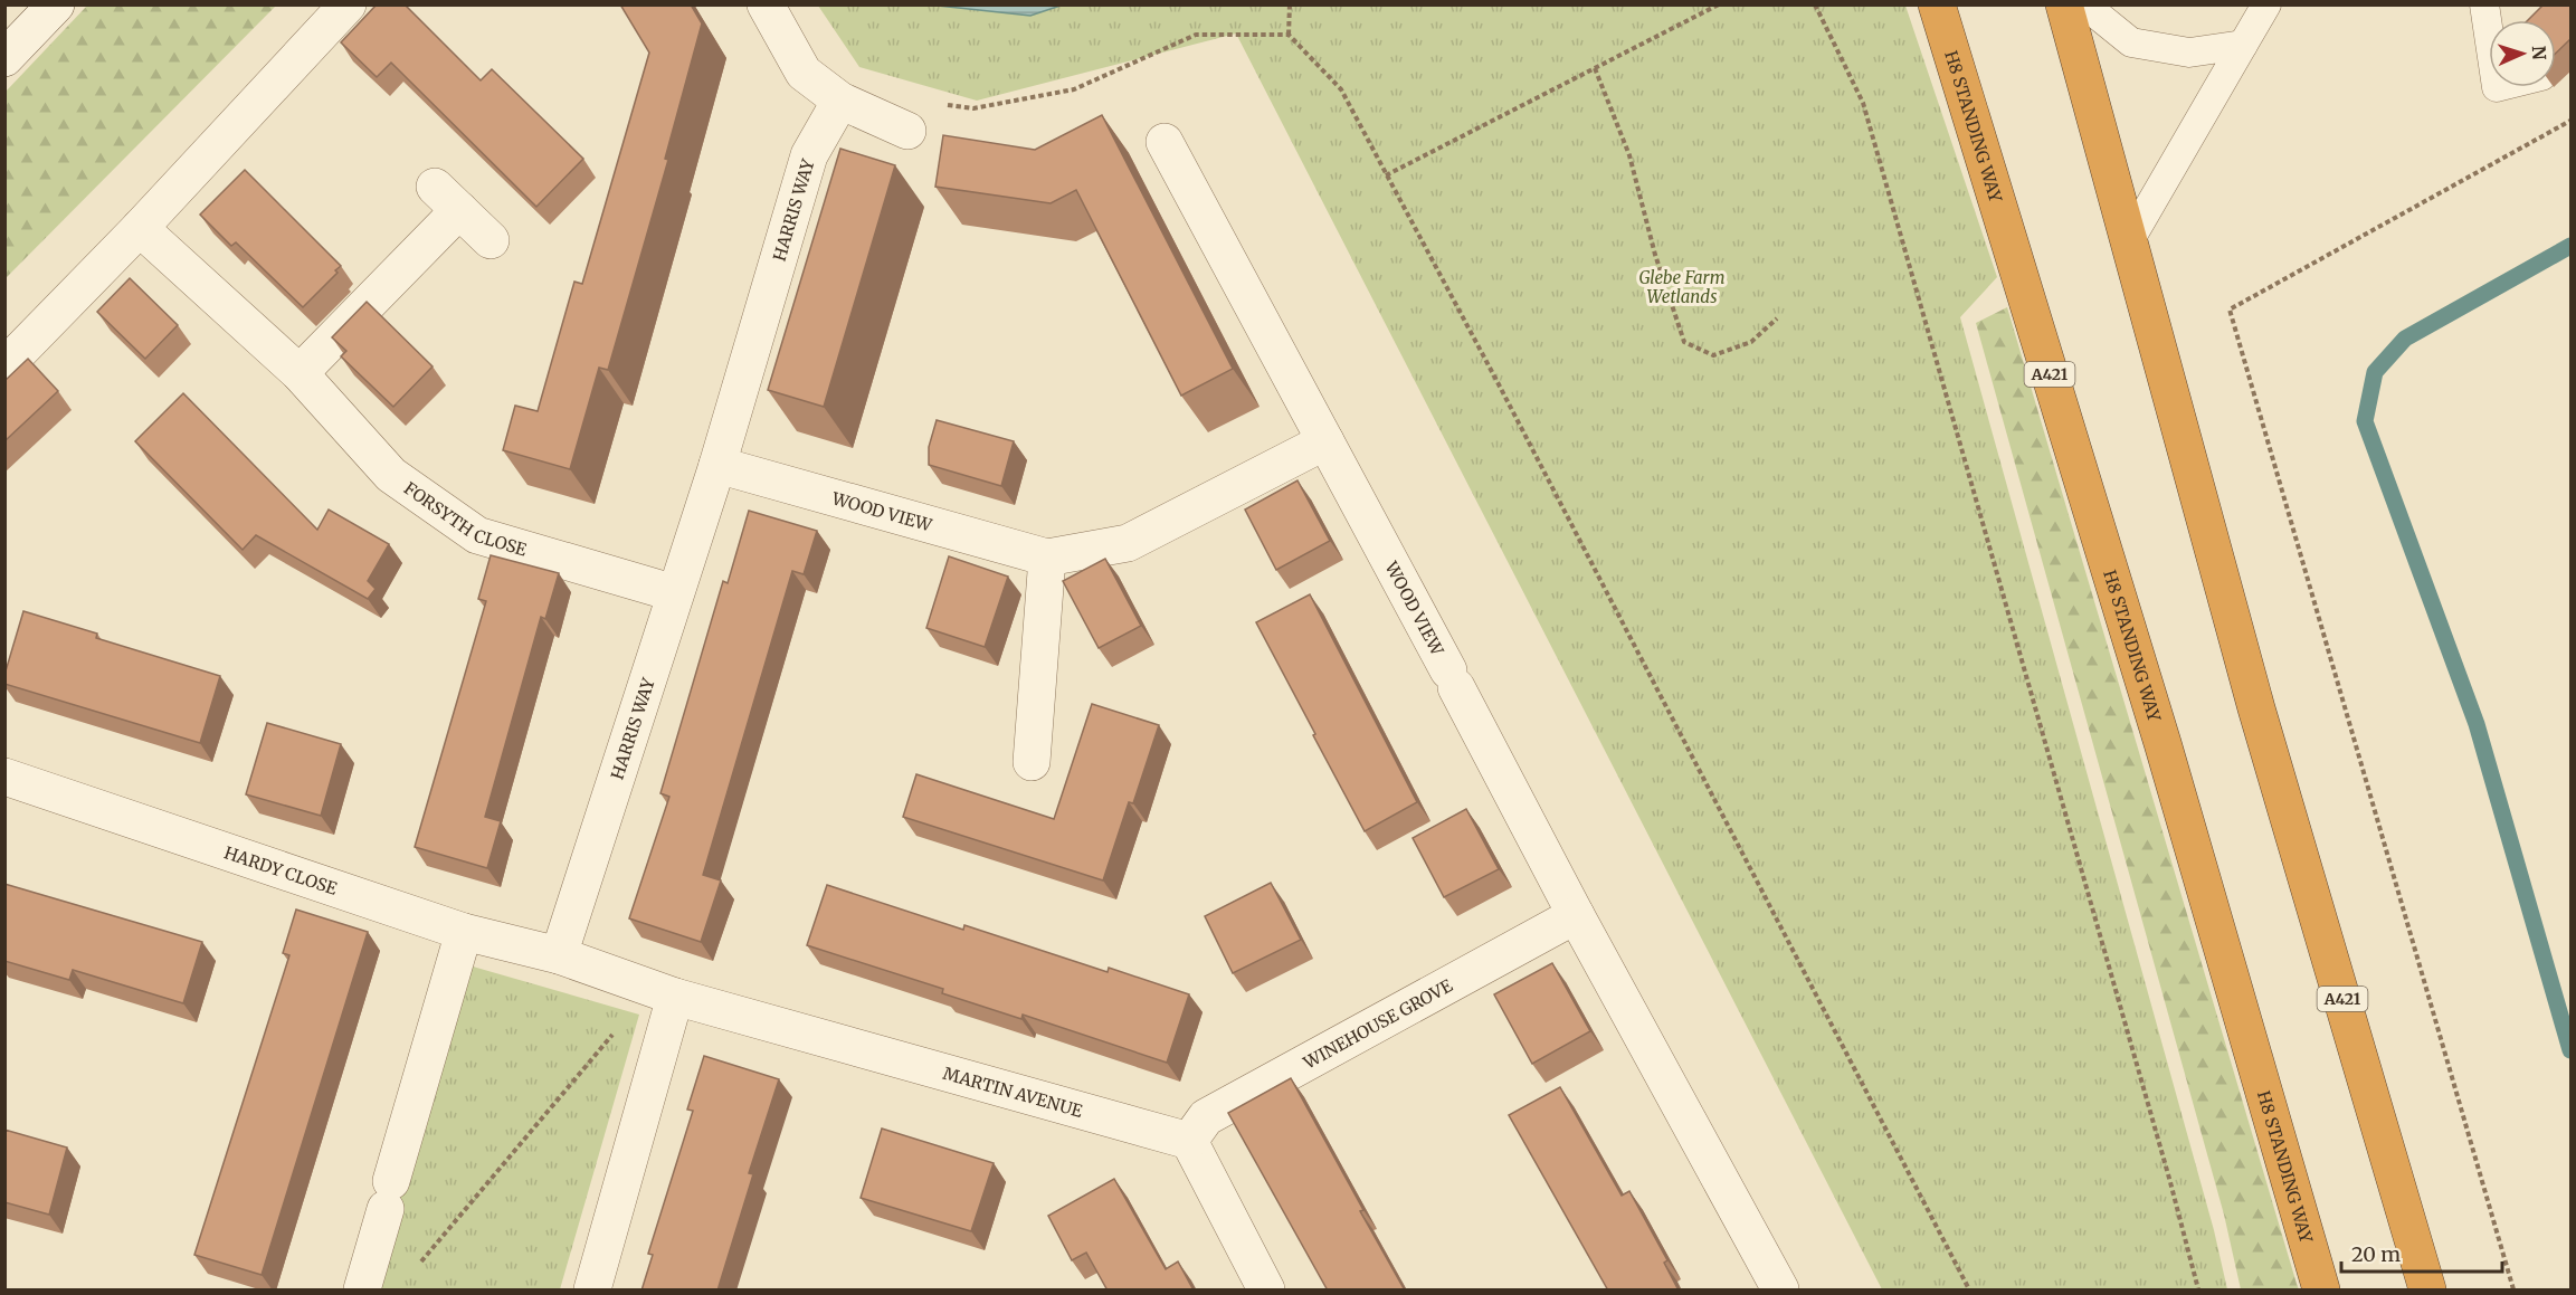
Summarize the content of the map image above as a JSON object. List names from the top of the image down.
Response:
{
  "streets": {
    "highway": ["H8 STANDING WAY", "A421"],
    "street": [
      "HARRIS WAY",
      "WOOD VIEW",
      "FORSYTH CLOSE",
      "HARDY CLOSE",
      "WINEHOUSE GROVE",
      "MARTIN AVENUE"
    ]
  },
  "crossings": [
    ["HARRIS WAY", "WOOD VIEW"],
    ["HARRIS WAY", "FORSYTH CLOSE"],
    ["HARRIS WAY", "HARDY CLOSE"],
    ["WOOD VIEW", "WINEHOUSE GROVE"],
    ["WINEHOUSE GROVE", "MARTIN AVENUE"]
  ],
  "parks": ["Glebe Farm Wetlands"],
  "scale_bar": "20 m",
  "north": "right"
}
